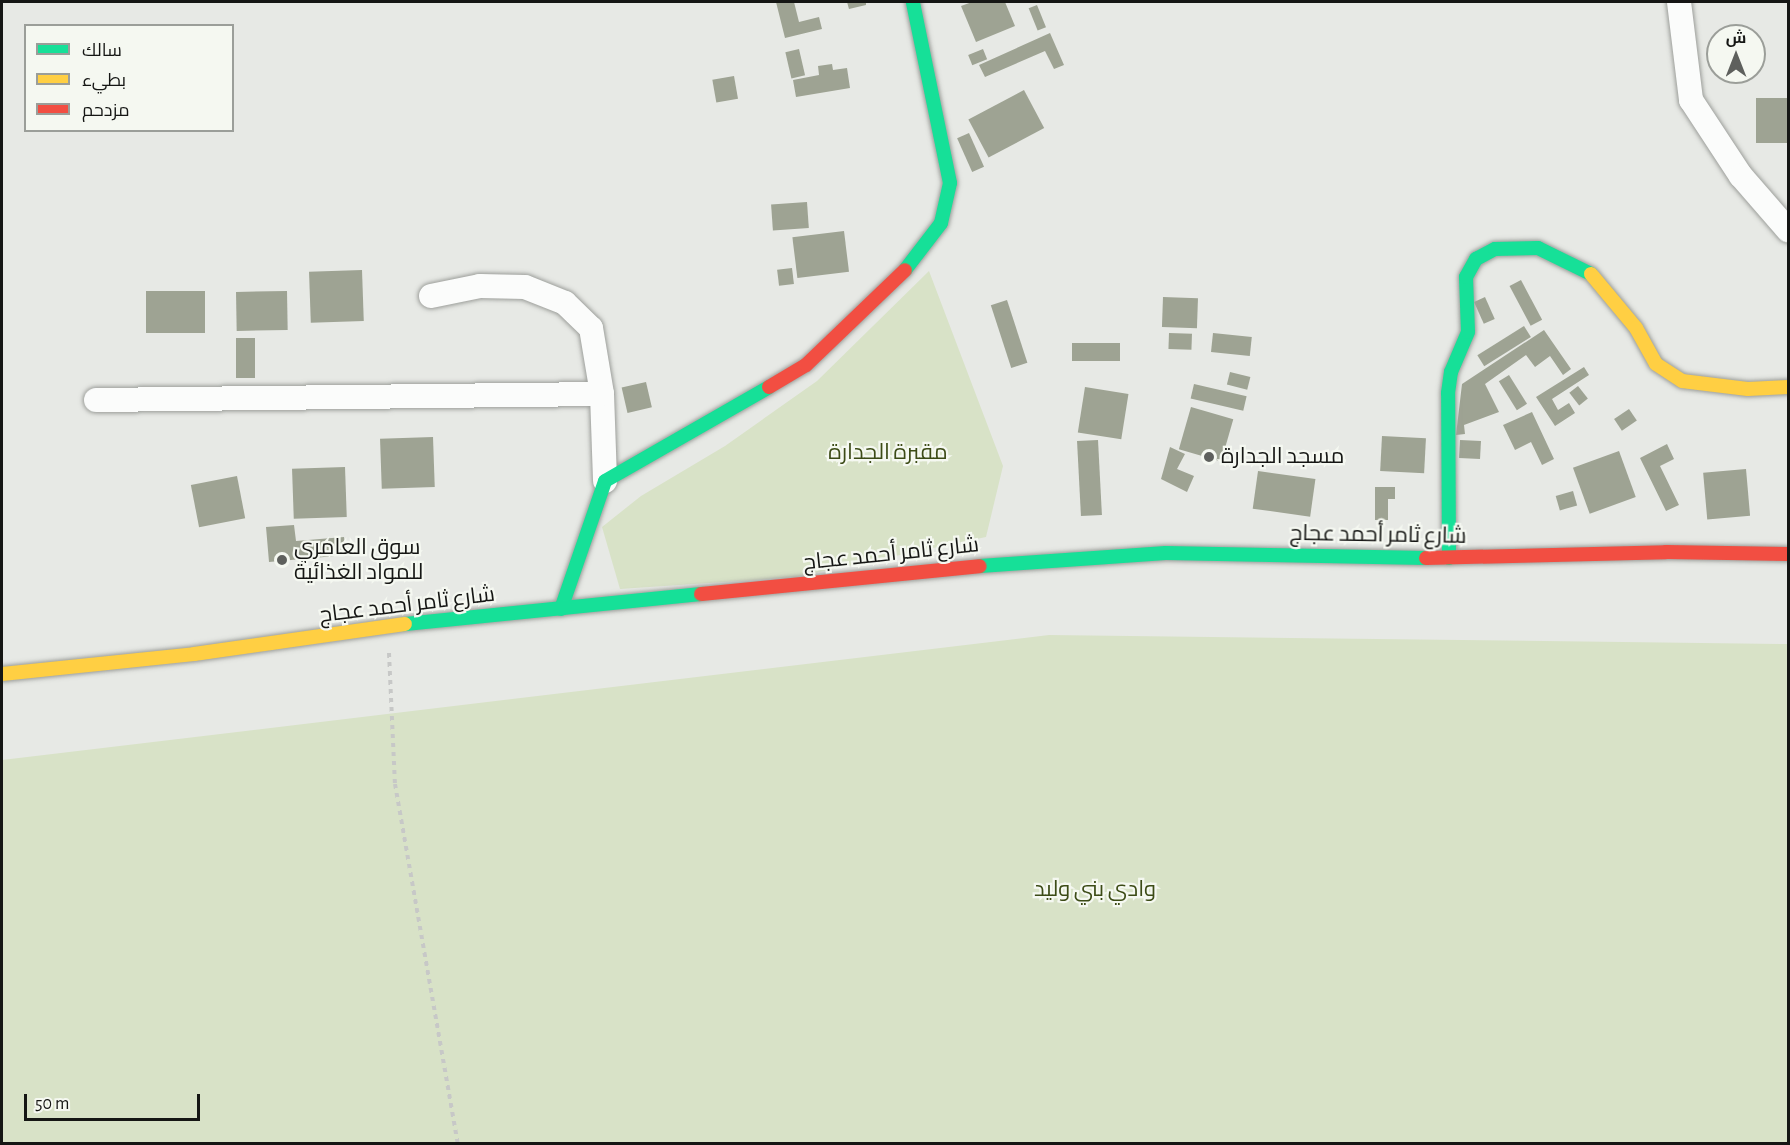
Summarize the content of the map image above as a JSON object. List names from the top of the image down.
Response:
{
  "streets": {
    "main road": ["شارع ثامر أحمد عجاج"]
  },
  "parks": ["مقبرة الجدارة", "وادي بني وليد"],
  "places": ["مسجد الجدارة", "سوق العامري للمواد الغذائية"],
  "legend": ["سالك", "بطيء", "مزدحم"],
  "scale_bar": "50 m",
  "north": "top"
}
